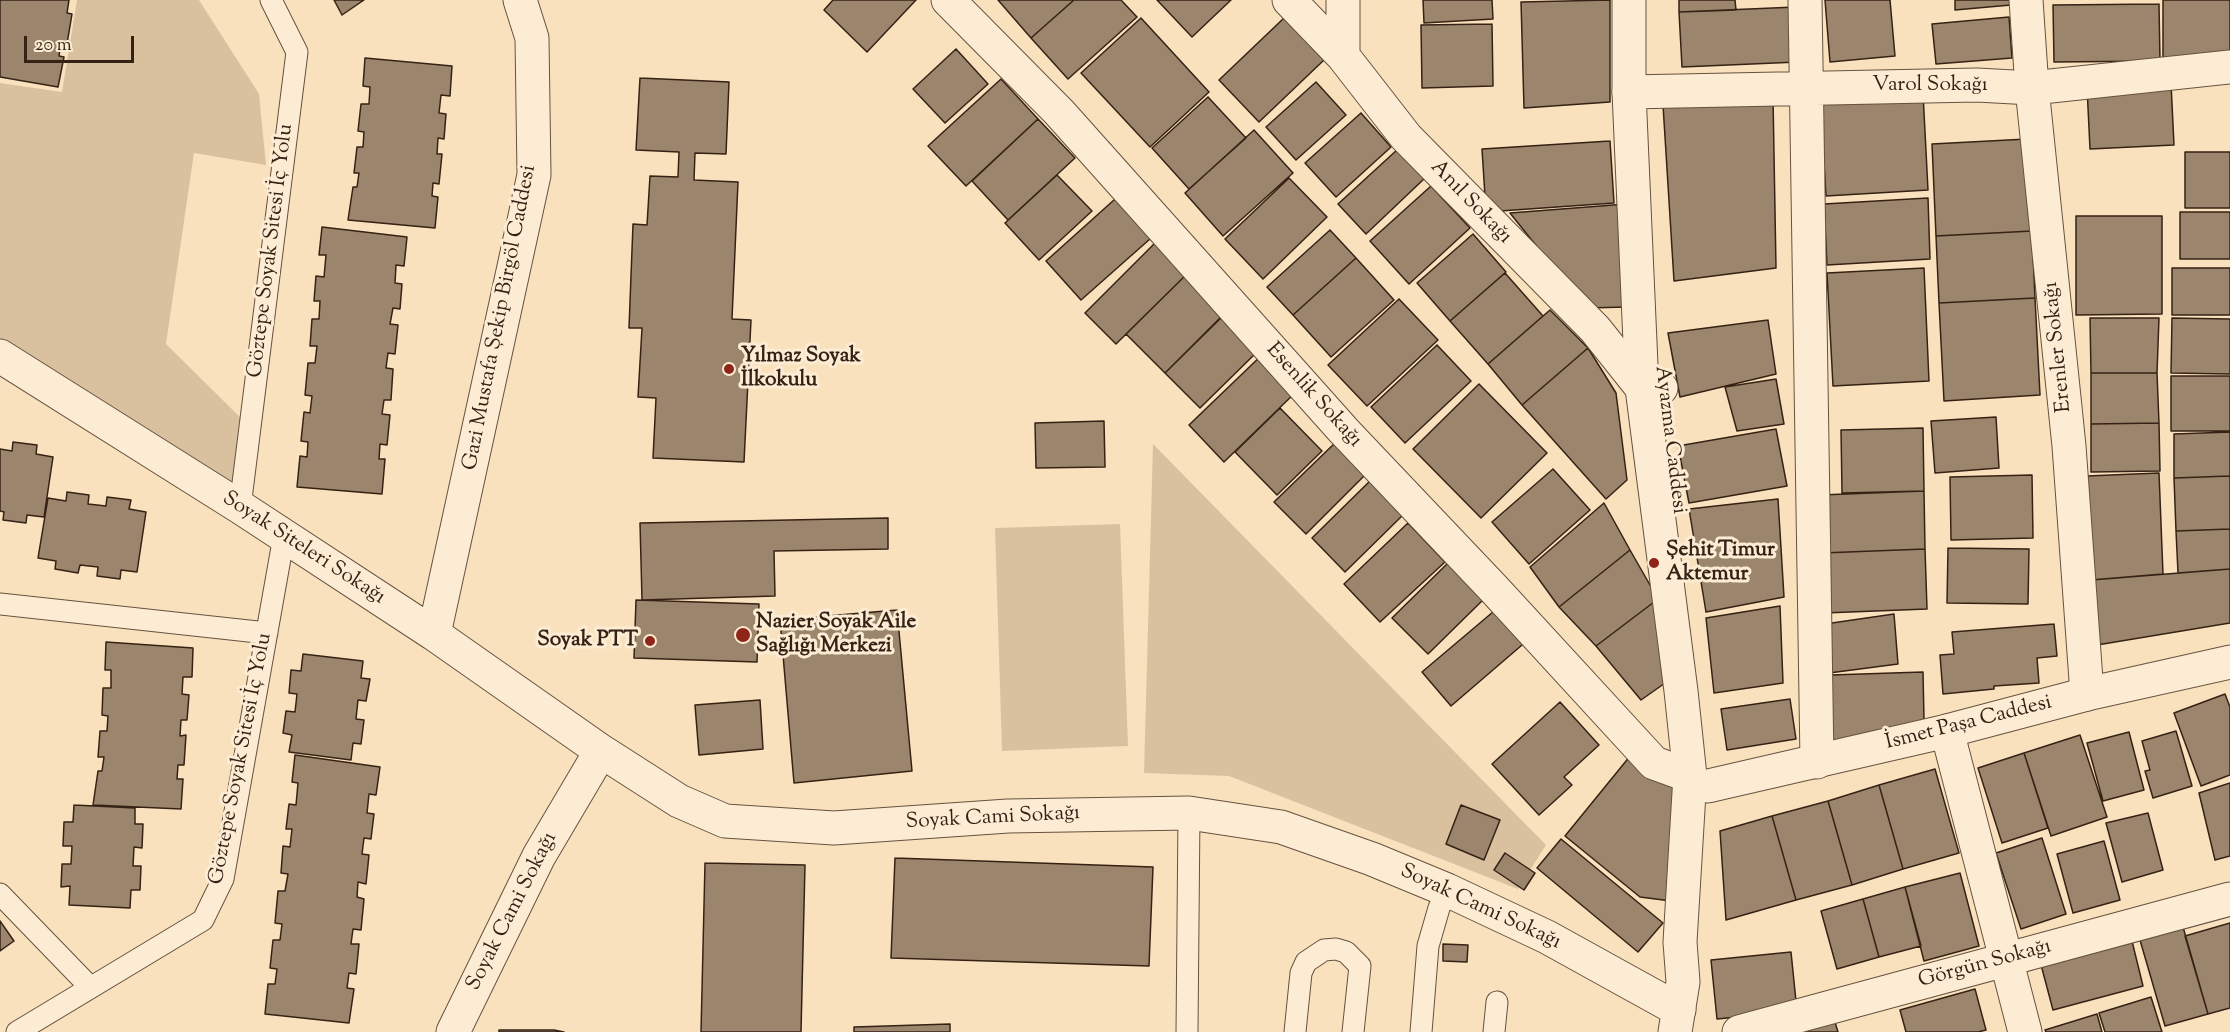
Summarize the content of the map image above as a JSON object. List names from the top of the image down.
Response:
{
  "streets": {
    "street": [
      "Varol Sokağı",
      "Anıl Sokağı",
      "Gazi Mustafa Şekip Birgöl Caddesi",
      "Erenler Sokağı",
      "Esenlik Sokağı",
      "Ayazma Caddesi",
      "Soyak Siteleri Sokağı",
      "İsmet Paşa Caddesi",
      "Soyak Cami Sokağı",
      "Görgün Sokağı"
    ],
    "lane": ["Göztepe Soyak Sitesi İç Yolu"]
  },
  "crossings": [
    ["Varol Sokağı", "Erenler Sokağı"],
    ["Varol Sokağı", "Ayazma Caddesi"],
    ["Anıl Sokağı", "Ayazma Caddesi"],
    ["Göztepe Soyak Sitesi İç Yolu", "Soyak Siteleri Sokağı"],
    ["Gazi Mustafa Şekip Birgöl Caddesi", "Soyak Siteleri Sokağı"],
    ["Erenler Sokağı", "İsmet Paşa Caddesi"],
    ["Esenlik Sokağı", "Ayazma Caddesi"],
    ["Esenlik Sokağı", "İsmet Paşa Caddesi"],
    ["Ayazma Caddesi", "İsmet Paşa Caddesi"],
    ["Ayazma Caddesi", "Soyak Cami Sokağı"],
    ["Soyak Siteleri Sokağı", "Soyak Cami Sokağı"]
  ],
  "places": [
    "Yılmaz Soyak İlkokulu",
    "Şehit Timur Aktemur",
    "Nazier Soyak Aile Sağlığı Merkezi",
    "Soyak PTT"
  ],
  "scale_bar": "20 m"
}
